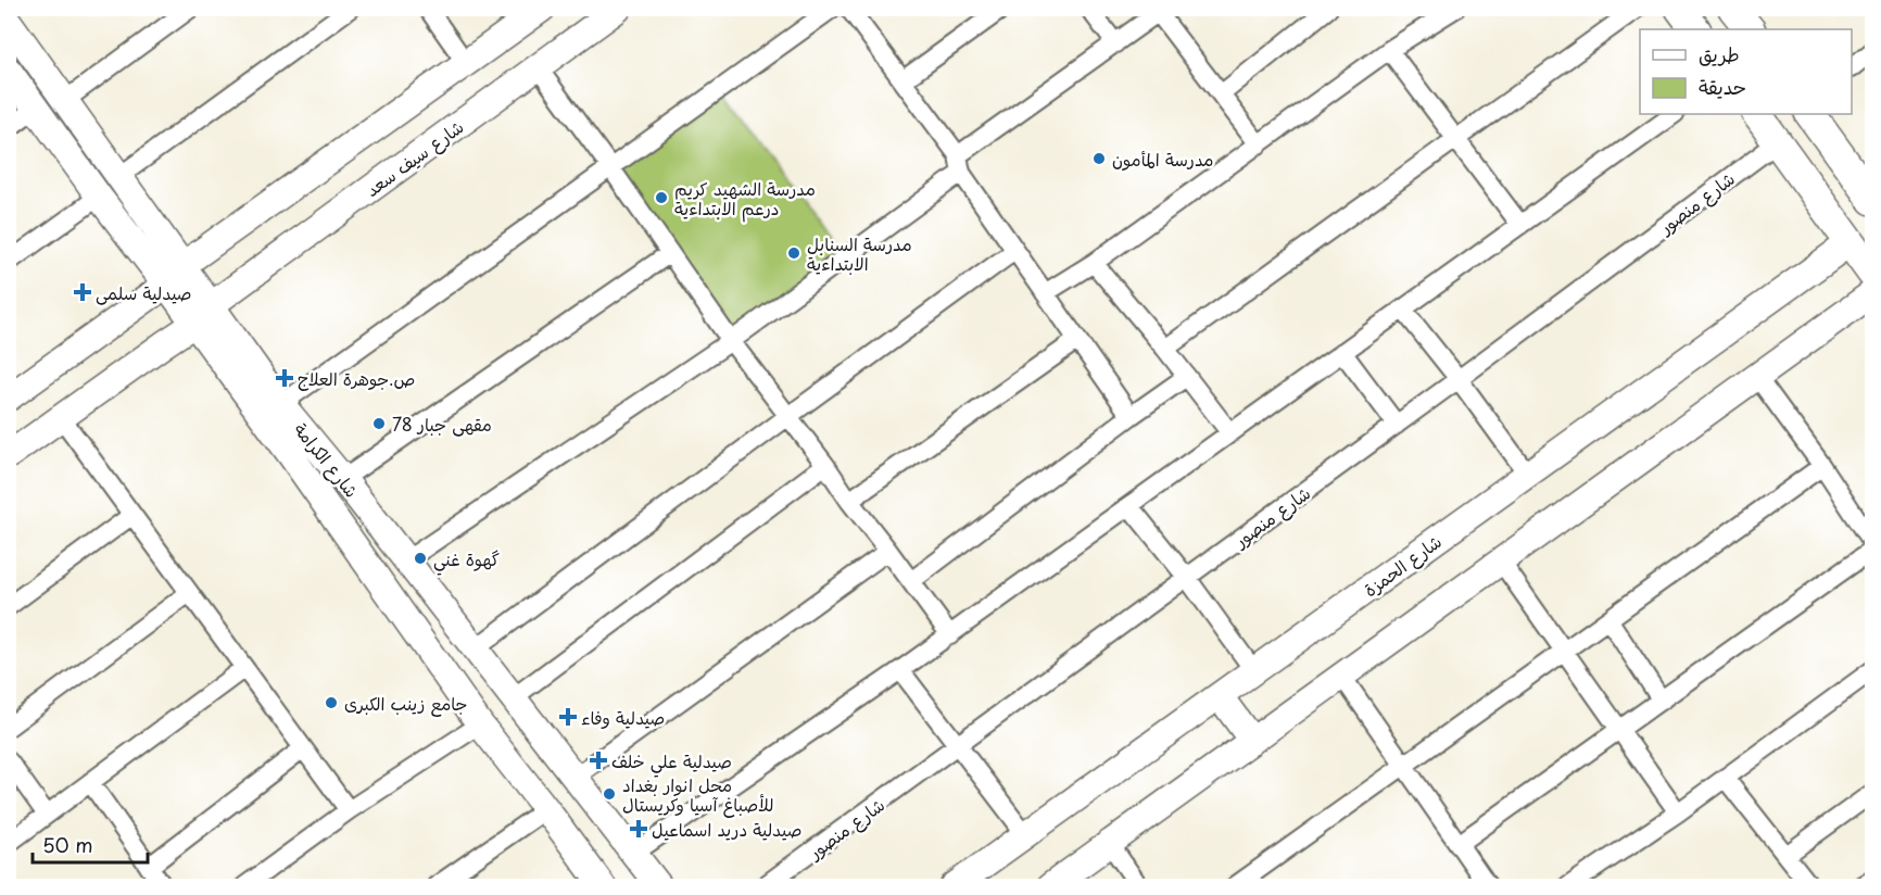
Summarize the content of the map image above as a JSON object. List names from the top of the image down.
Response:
{
  "streets": {
    "street": [
      "شارع سيف سعد",
      "شارع منصور",
      "شارع الكرامة",
      "شارع الحمزة"
    ]
  },
  "crossings": [
    ["شارع سيف سعد", "شارع الكرامة"]
  ],
  "places": {
    "other": [
      "مدرسة المأمون",
      "مدرسة الشهيد كريم درعم الابتداءية",
      "مدرسة السنابل الابتداءية",
      "مقهى جبار 78",
      "گهوة غني",
      "جامع زينب الكبرى",
      "محل انوار بغداد للأصباغ آسيا وكريستال"
    ],
    "health": [
      "صيدلية سلمى",
      "ص.جوهرة العلاج",
      "صيدلية وفاء",
      "صيدلية علي خلف",
      "صيدلية دريد اسماعيل"
    ]
  },
  "legend": ["طريق", "حديقة"],
  "scale_bar": "50 m"
}
